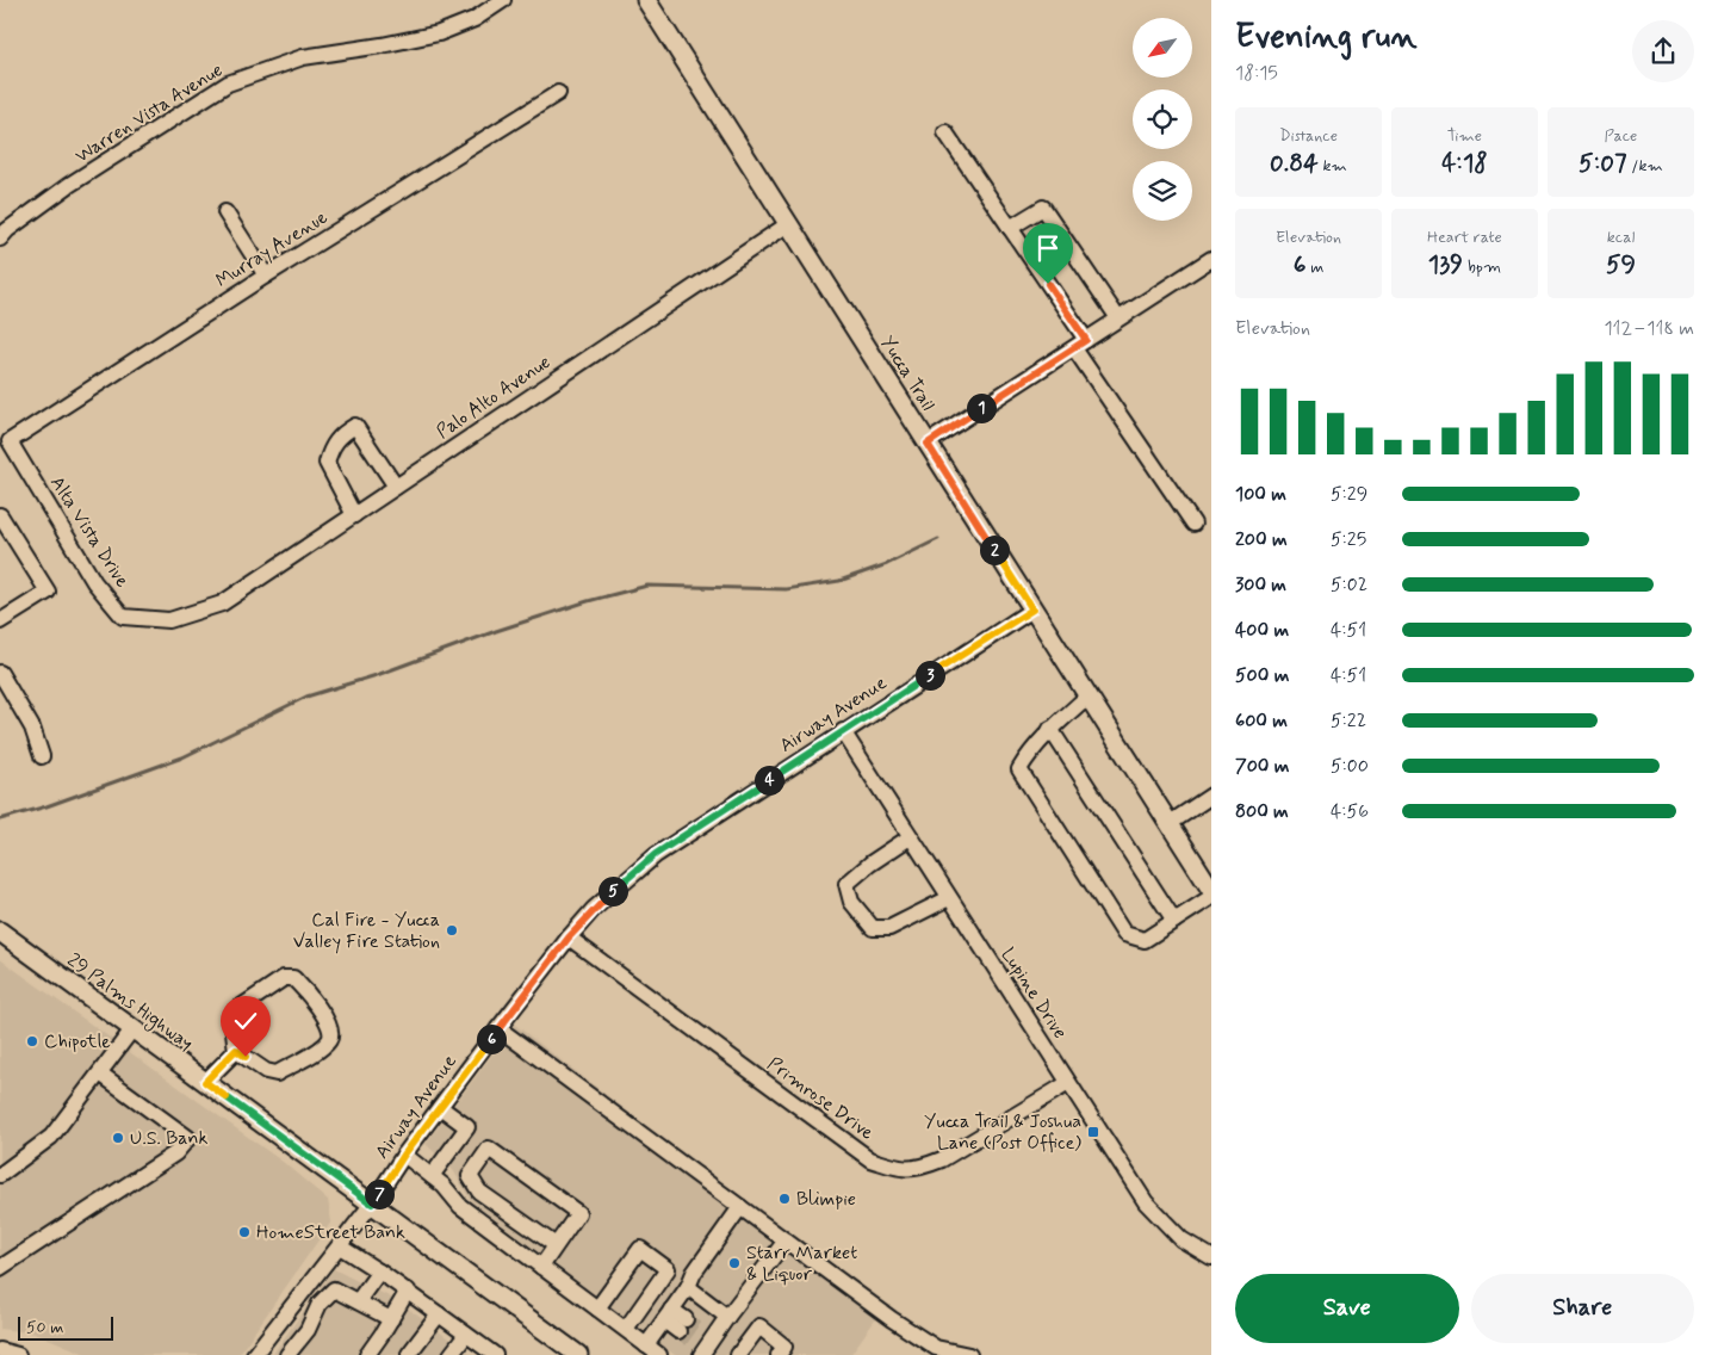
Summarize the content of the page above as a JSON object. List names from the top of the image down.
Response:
{
  "streets": {
    "main road": ["Yucca Trail", "29 Palms Highway"],
    "street": [
      "Warren Vista Avenue",
      "Murray Avenue",
      "Palo Alto Avenue",
      "Alta Vista Drive",
      "Airway Avenue",
      "Lupine Drive",
      "Primrose Drive"
    ]
  },
  "crossings": [
    ["Murray Avenue", "Alta Vista Drive"],
    ["Yucca Trail", "Palo Alto Avenue"],
    ["Yucca Trail", "Airway Avenue"],
    ["Palo Alto Avenue", "Alta Vista Drive"],
    ["Airway Avenue", "Lupine Drive"],
    ["Airway Avenue", "29 Palms Highway"],
    ["Airway Avenue", "Primrose Drive"],
    ["Lupine Drive", "Primrose Drive"]
  ],
  "places": {
    "other": [
      "Cal Fire - Yucca Valley Fire Station",
      "Chipotle",
      "U.S. Bank",
      "Blimpie",
      "HomeStreet Bank",
      "Starr Market & Liquor"
    ],
    "transit": ["Yucca Trail & Joshua Lane (Post Office)"]
  },
  "scale_bar": "50 m",
  "north": "bottom left",
  "page": {
    "heading": ["Evening run", "18:15"],
    "stats": [
      ["Distance", "0.84 km"],
      ["Time", "4:18"],
      ["Pace", "5:07 /km"],
      ["Elevation", "6 m"],
      ["Heart rate", "139 bpm"],
      ["kcal", "59"]
    ],
    "chart": ["Elevation", "112–118 m"],
    "pins": [
      "1",
      "2",
      "3",
      "4",
      "5",
      "6",
      "7"
    ],
    "list": [
      {
        "name": "100 m",
        "note": "5:29"
      },
      {
        "name": "200 m",
        "note": "5:25"
      },
      {
        "name": "300 m",
        "note": "5:02"
      },
      {
        "name": "400 m",
        "note": "4:51"
      },
      {
        "name": "500 m",
        "note": "4:51"
      },
      {
        "name": "600 m",
        "note": "5:22"
      },
      {
        "name": "700 m",
        "note": "5:00"
      },
      {
        "name": "800 m",
        "note": "4:56"
      }
    ],
    "buttons": ["Save", "Share"],
    "scale": "50 m"
  }
}
